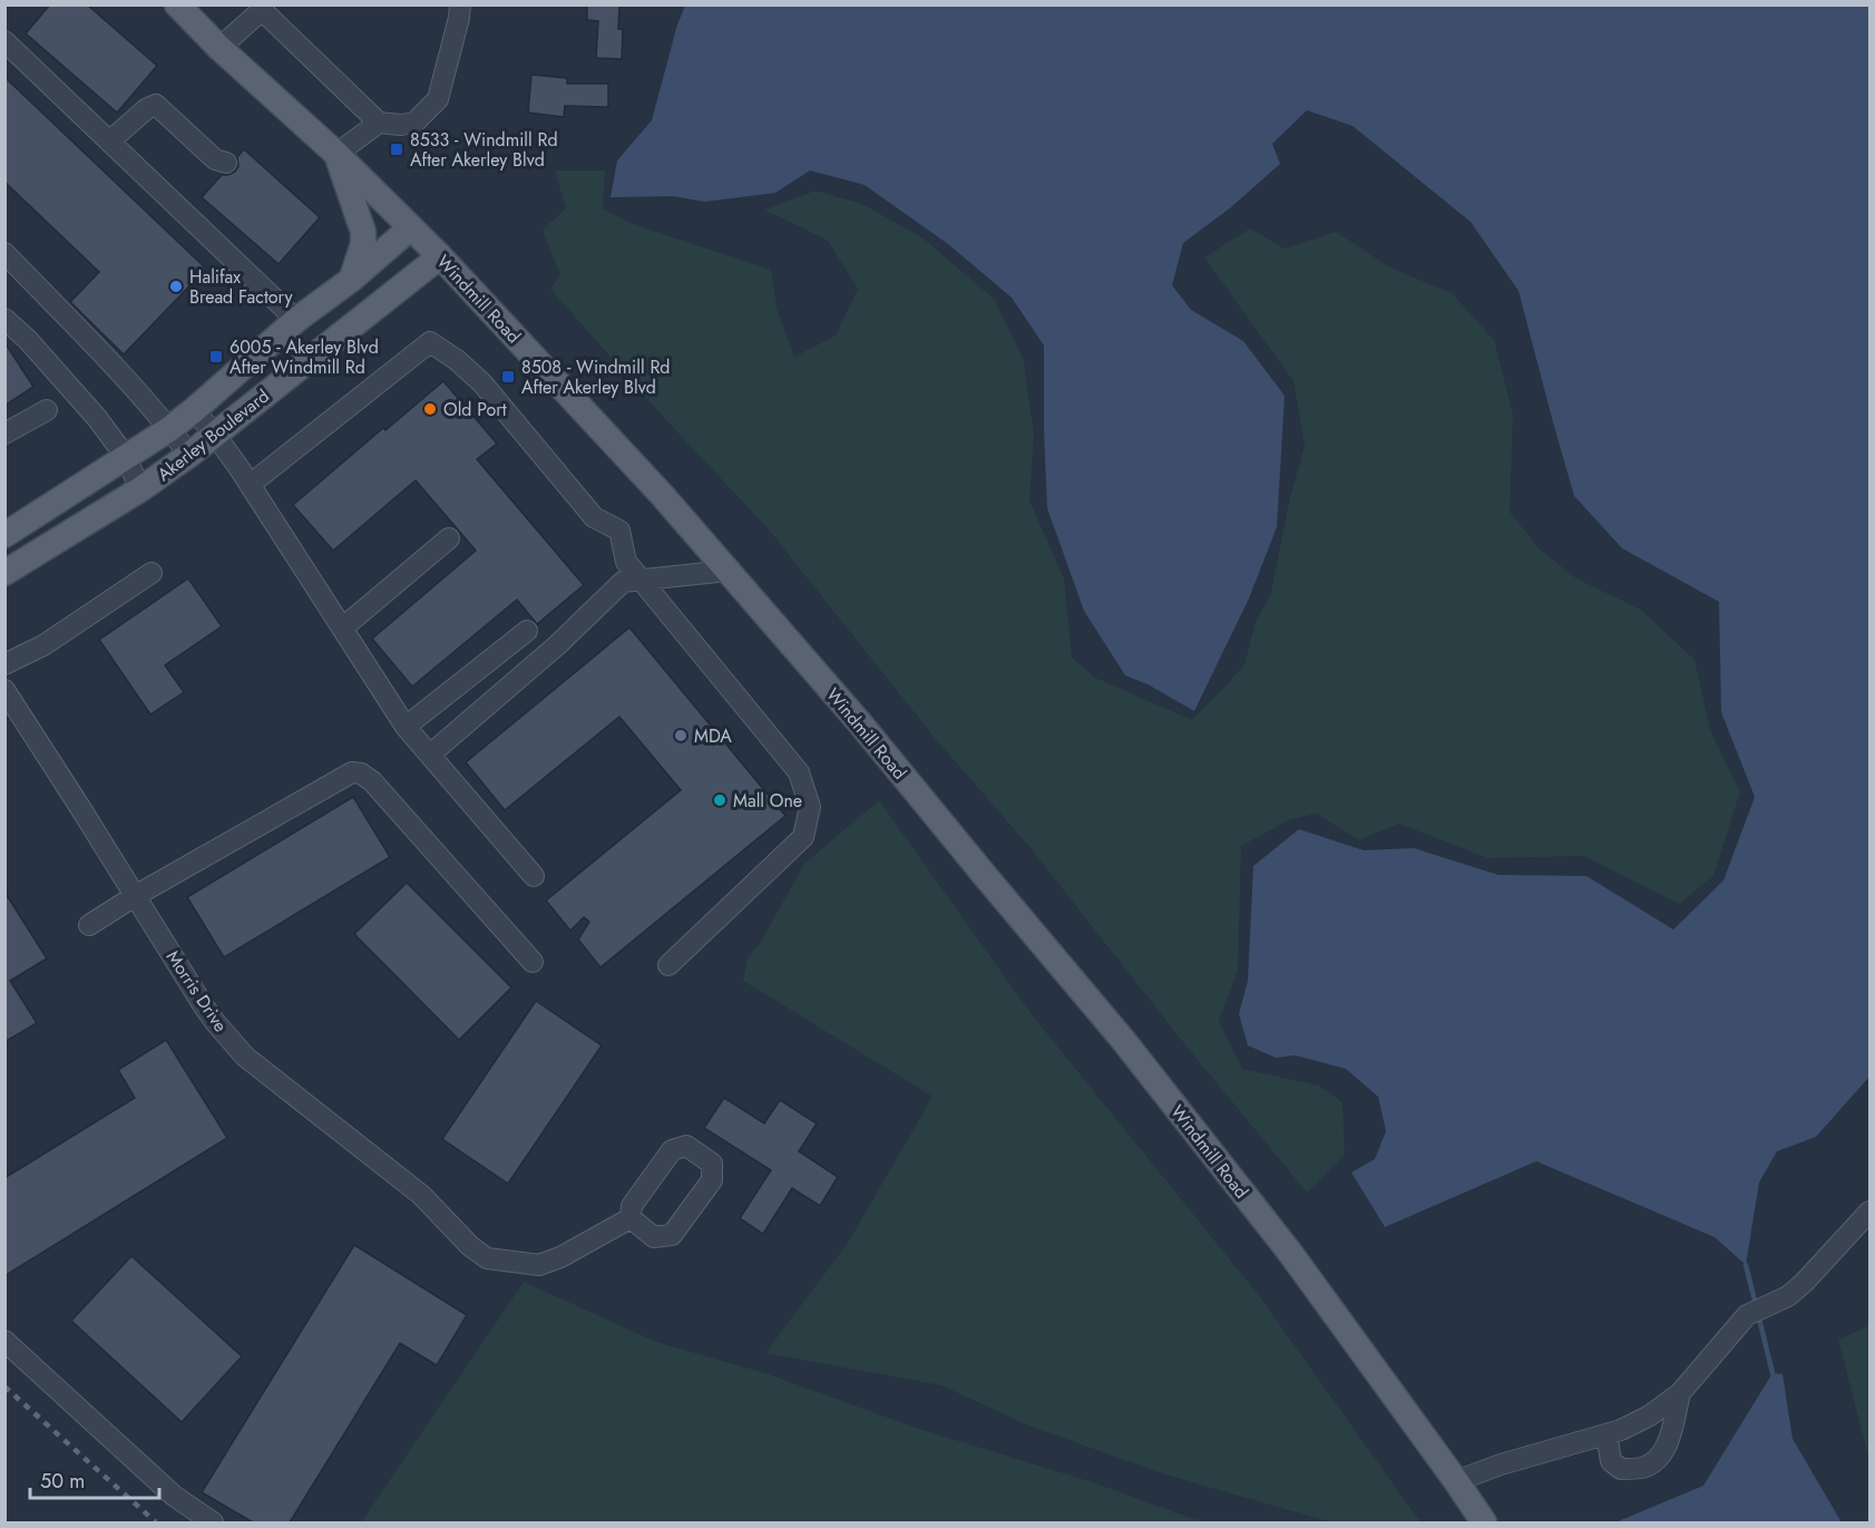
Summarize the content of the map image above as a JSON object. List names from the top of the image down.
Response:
{
  "streets": {
    "main road": ["Windmill Road", "Akerley Boulevard"],
    "street": ["Morris Drive"]
  },
  "crossings": [
    ["Windmill Road", "Akerley Boulevard"]
  ],
  "places": {
    "transit": ["8533 - Windmill Rd After Akerley Blvd", "6005 - Akerley Blvd After Windmill Rd", "8508 - Windmill Rd After Akerley Blvd"],
    "other": [
      "Halifax Bread Factory",
      "Old Port",
      "MDA",
      "Mall One"
    ]
  },
  "scale_bar": "50 m"
}
